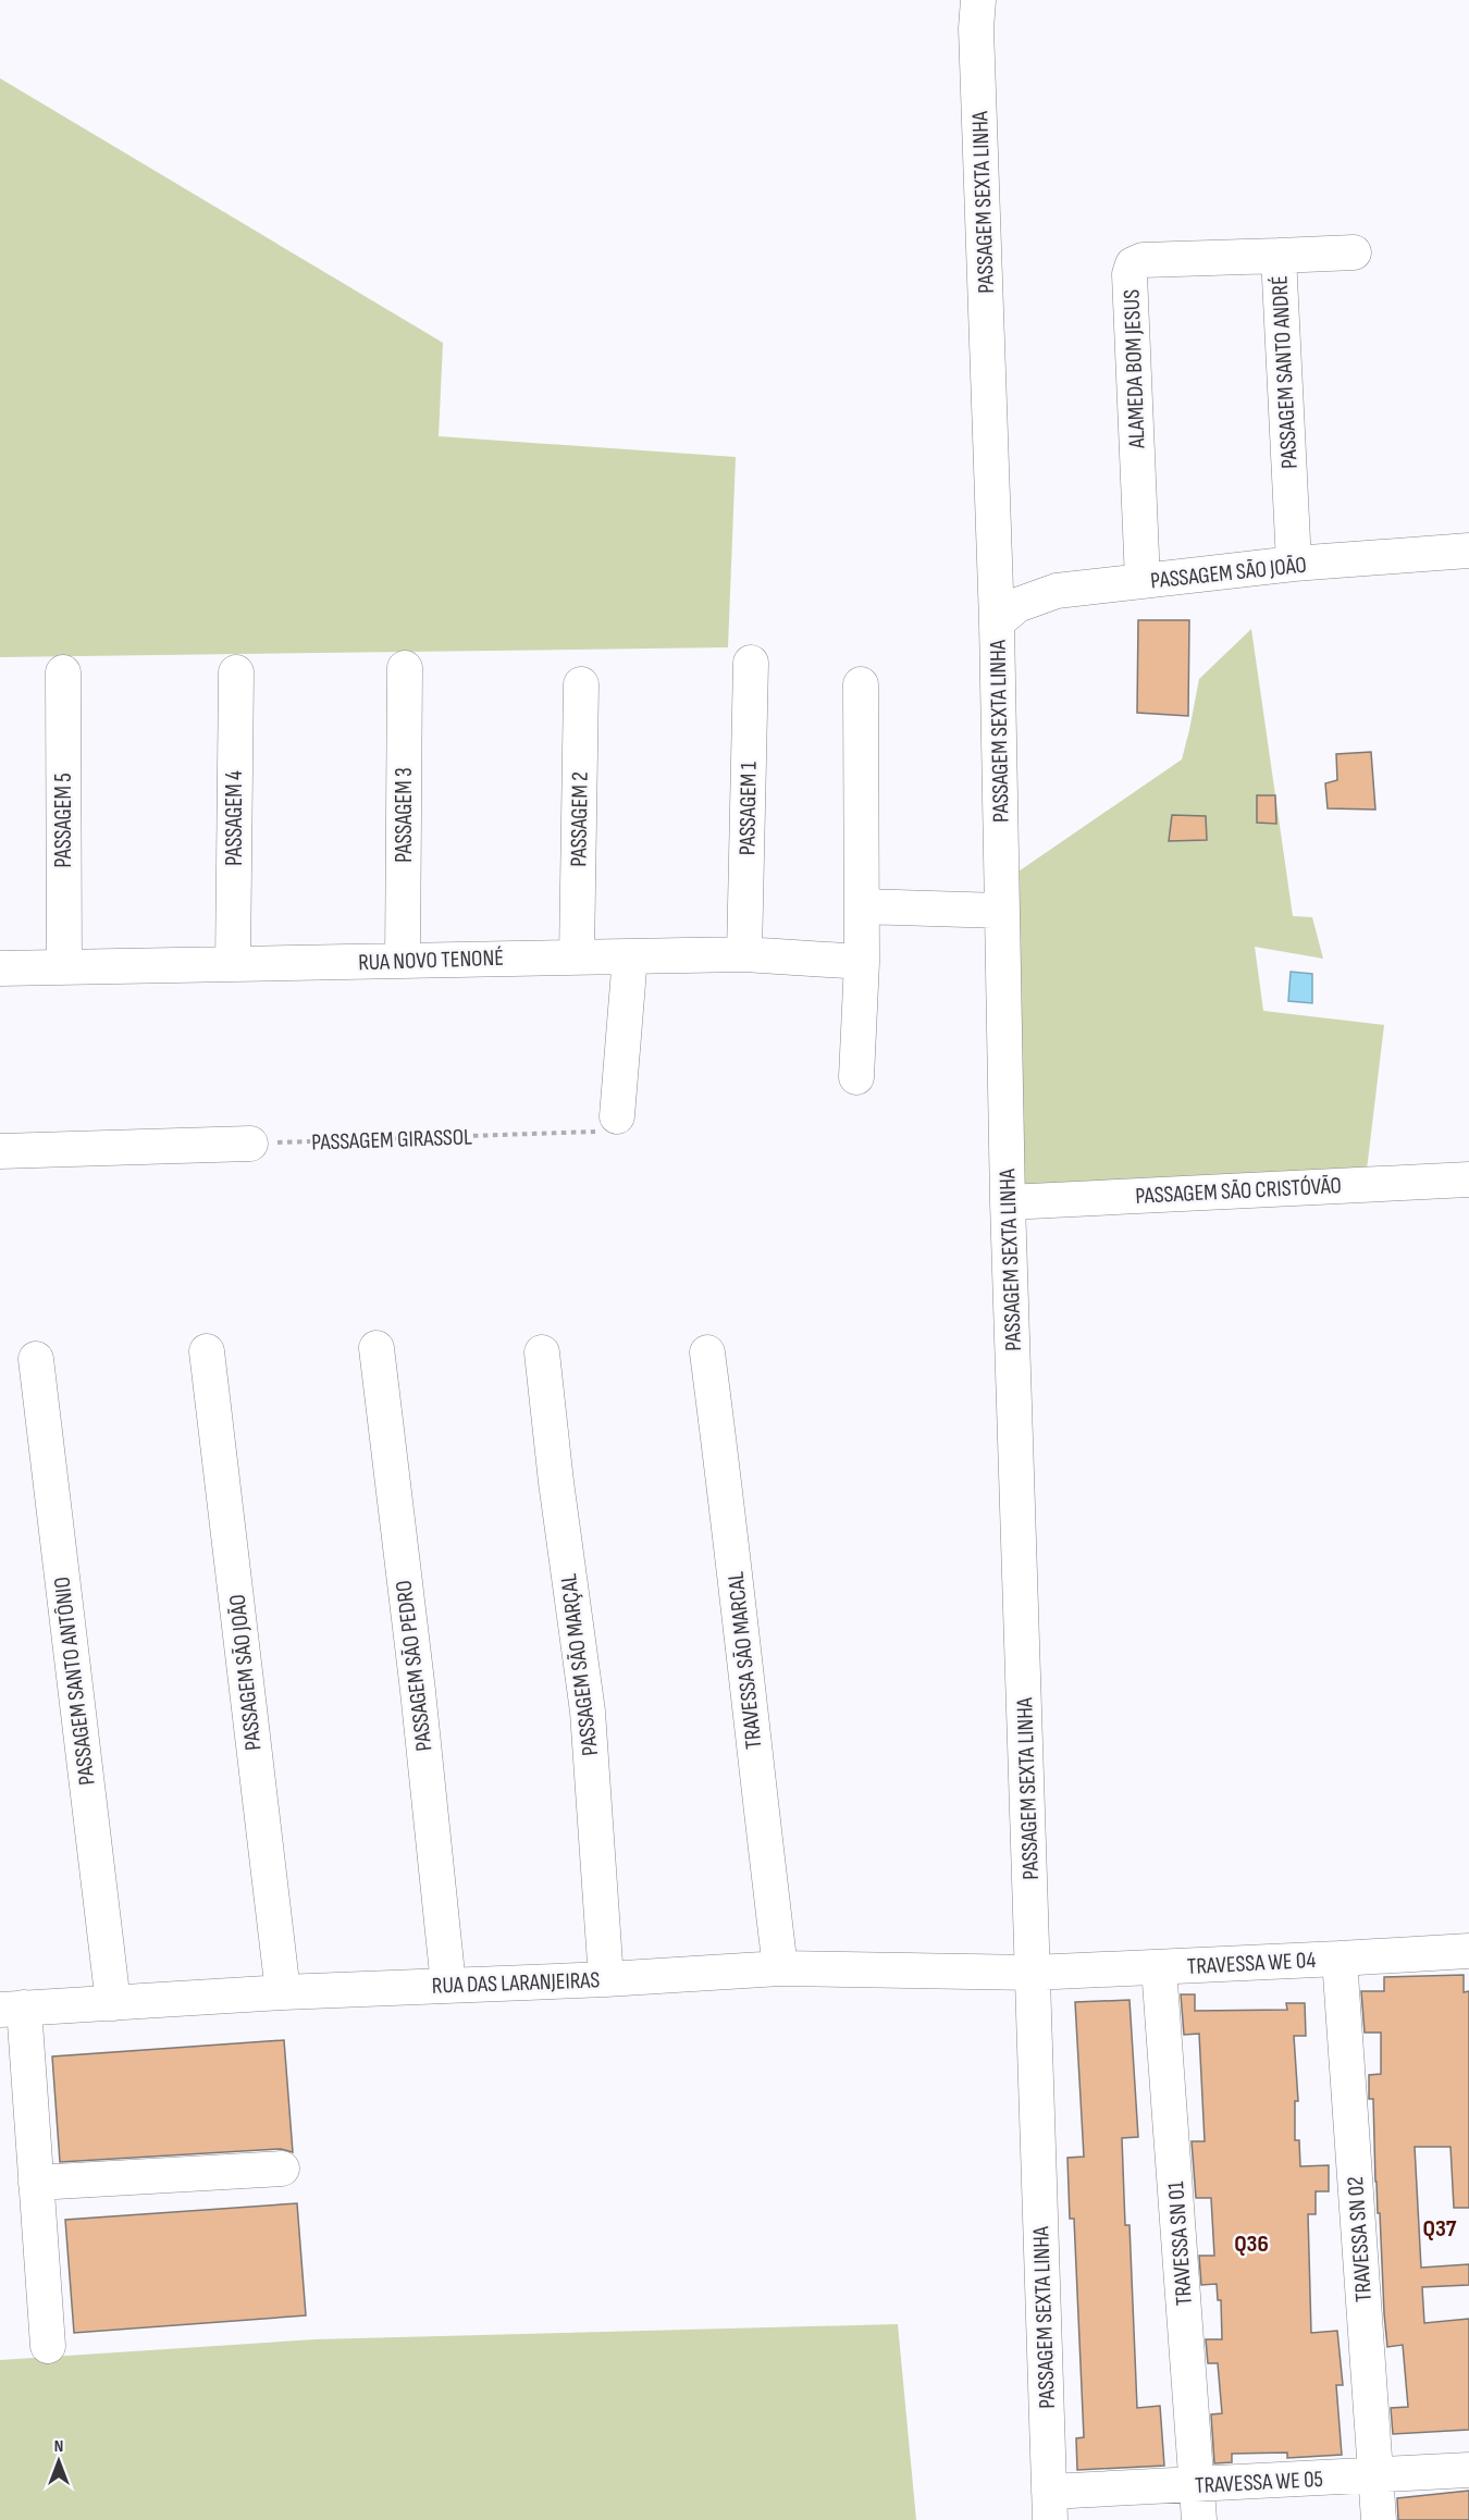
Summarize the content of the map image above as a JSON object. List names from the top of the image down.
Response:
{
  "streets": {
    "street": [
      "PASSAGEM SEXTA LINHA",
      "ALAMEDA BOM JESUS",
      "PASSAGEM SANTO ANDRÉ",
      "PASSAGEM SÃO JOÃO",
      "PASSAGEM 1",
      "PASSAGEM 3",
      "PASSAGEM 4",
      "PASSAGEM 2",
      "PASSAGEM 5",
      "RUA NOVO TENONÉ",
      "PASSAGEM SÃO CRISTÓVÃO",
      "TRAVESSA SÃO MARCAL",
      "PASSAGEM SÃO MARÇAL",
      "PASSAGEM SÃO PEDRO",
      "PASSAGEM SANTO ANTÔNIO",
      "TRAVESSA WE 04",
      "RUA DAS LARANJEIRAS",
      "TRAVESSA SN 02",
      "TRAVESSA SN 01",
      "TRAVESSA WE 05"
    ],
    "path": ["PASSAGEM GIRASSOL"]
  },
  "crossings": [
    ["PASSAGEM SEXTA LINHA", "PASSAGEM SÃO JOÃO"],
    ["PASSAGEM SEXTA LINHA", "PASSAGEM SÃO CRISTÓVÃO"],
    ["PASSAGEM SEXTA LINHA", "TRAVESSA WE 04"],
    ["PASSAGEM SEXTA LINHA", "RUA DAS LARANJEIRAS"],
    ["PASSAGEM SEXTA LINHA", "TRAVESSA WE 05"],
    ["ALAMEDA BOM JESUS", "PASSAGEM SANTO ANDRÉ"],
    ["ALAMEDA BOM JESUS", "PASSAGEM SÃO JOÃO"],
    ["PASSAGEM SANTO ANDRÉ", "PASSAGEM SÃO JOÃO"],
    ["PASSAGEM SÃO JOÃO", "RUA DAS LARANJEIRAS"],
    ["PASSAGEM 1", "RUA NOVO TENONÉ"],
    ["PASSAGEM 3", "RUA NOVO TENONÉ"],
    ["PASSAGEM 4", "RUA NOVO TENONÉ"],
    ["PASSAGEM 2", "RUA NOVO TENONÉ"],
    ["PASSAGEM 5", "RUA NOVO TENONÉ"],
    ["TRAVESSA SÃO MARCAL", "RUA DAS LARANJEIRAS"],
    ["PASSAGEM SÃO MARÇAL", "RUA DAS LARANJEIRAS"],
    ["PASSAGEM SÃO PEDRO", "RUA DAS LARANJEIRAS"],
    ["PASSAGEM SANTO ANTÔNIO", "RUA DAS LARANJEIRAS"],
    ["TRAVESSA WE 04", "RUA DAS LARANJEIRAS"],
    ["TRAVESSA WE 04", "TRAVESSA SN 02"],
    ["TRAVESSA WE 04", "TRAVESSA SN 01"],
    ["TRAVESSA SN 02", "TRAVESSA WE 05"],
    ["TRAVESSA SN 01", "TRAVESSA WE 05"]
  ],
  "districts": ["Q37", "Q36"],
  "north": "top"
}
